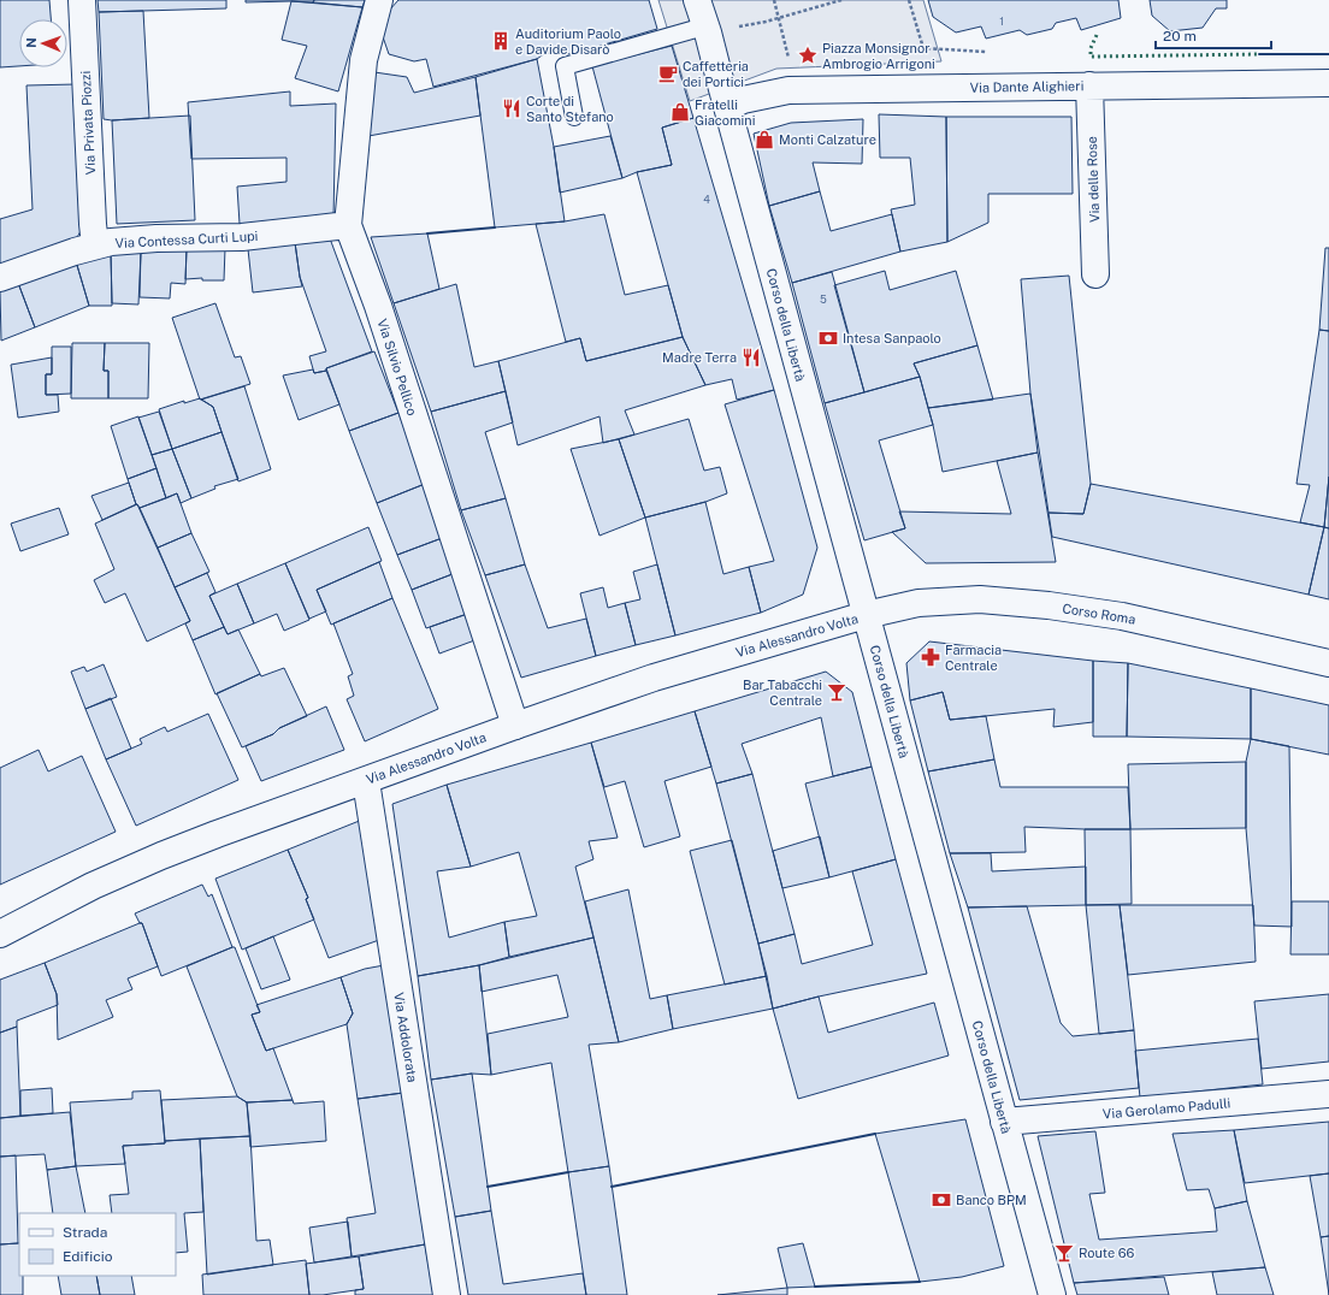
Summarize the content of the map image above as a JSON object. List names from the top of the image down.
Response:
{
  "streets": {
    "street": [
      "Via Dante Alighieri",
      "Via Privata Piozzi",
      "Via delle Rose",
      "Via Contessa Curti Lupi",
      "Corso della Libertà",
      "Via Silvio Pellico",
      "Corso Roma",
      "Via Alessandro Volta",
      "Via Addolorata",
      "Via Gerolamo Padulli"
    ]
  },
  "crossings": [
    ["Via Dante Alighieri", "Via delle Rose"],
    ["Via Dante Alighieri", "Corso della Libertà"],
    ["Via Privata Piozzi", "Via Contessa Curti Lupi"],
    ["Via Contessa Curti Lupi", "Via Silvio Pellico"],
    ["Corso della Libertà", "Corso Roma"],
    ["Corso della Libertà", "Via Alessandro Volta"],
    ["Corso della Libertà", "Via Gerolamo Padulli"],
    ["Via Silvio Pellico", "Via Alessandro Volta"],
    ["Corso Roma", "Via Alessandro Volta"],
    ["Via Alessandro Volta", "Via Addolorata"]
  ],
  "places": {
    "building": ["Auditorium Paolo e Davide Disarò"],
    "place": ["Piazza Monsignor Ambrogio Arrigoni"],
    "cafe": ["Caffetteria dei Portici"],
    "restaurant": ["Corte di Santo Stefano", "Madre Terra"],
    "shop": ["Fratelli Giacomini", "Monti Calzature"],
    "bank": ["Intesa Sanpaolo", "Banco BPM"],
    "pharmacy": ["Farmacia Centrale"],
    "bar": ["Bar Tabacchi Centrale", "Route 66"]
  },
  "house_numbers": ["1", "4", "5"],
  "legend": ["Strada", "Edificio"],
  "scale_bar": "20 m",
  "north": "left"
}
